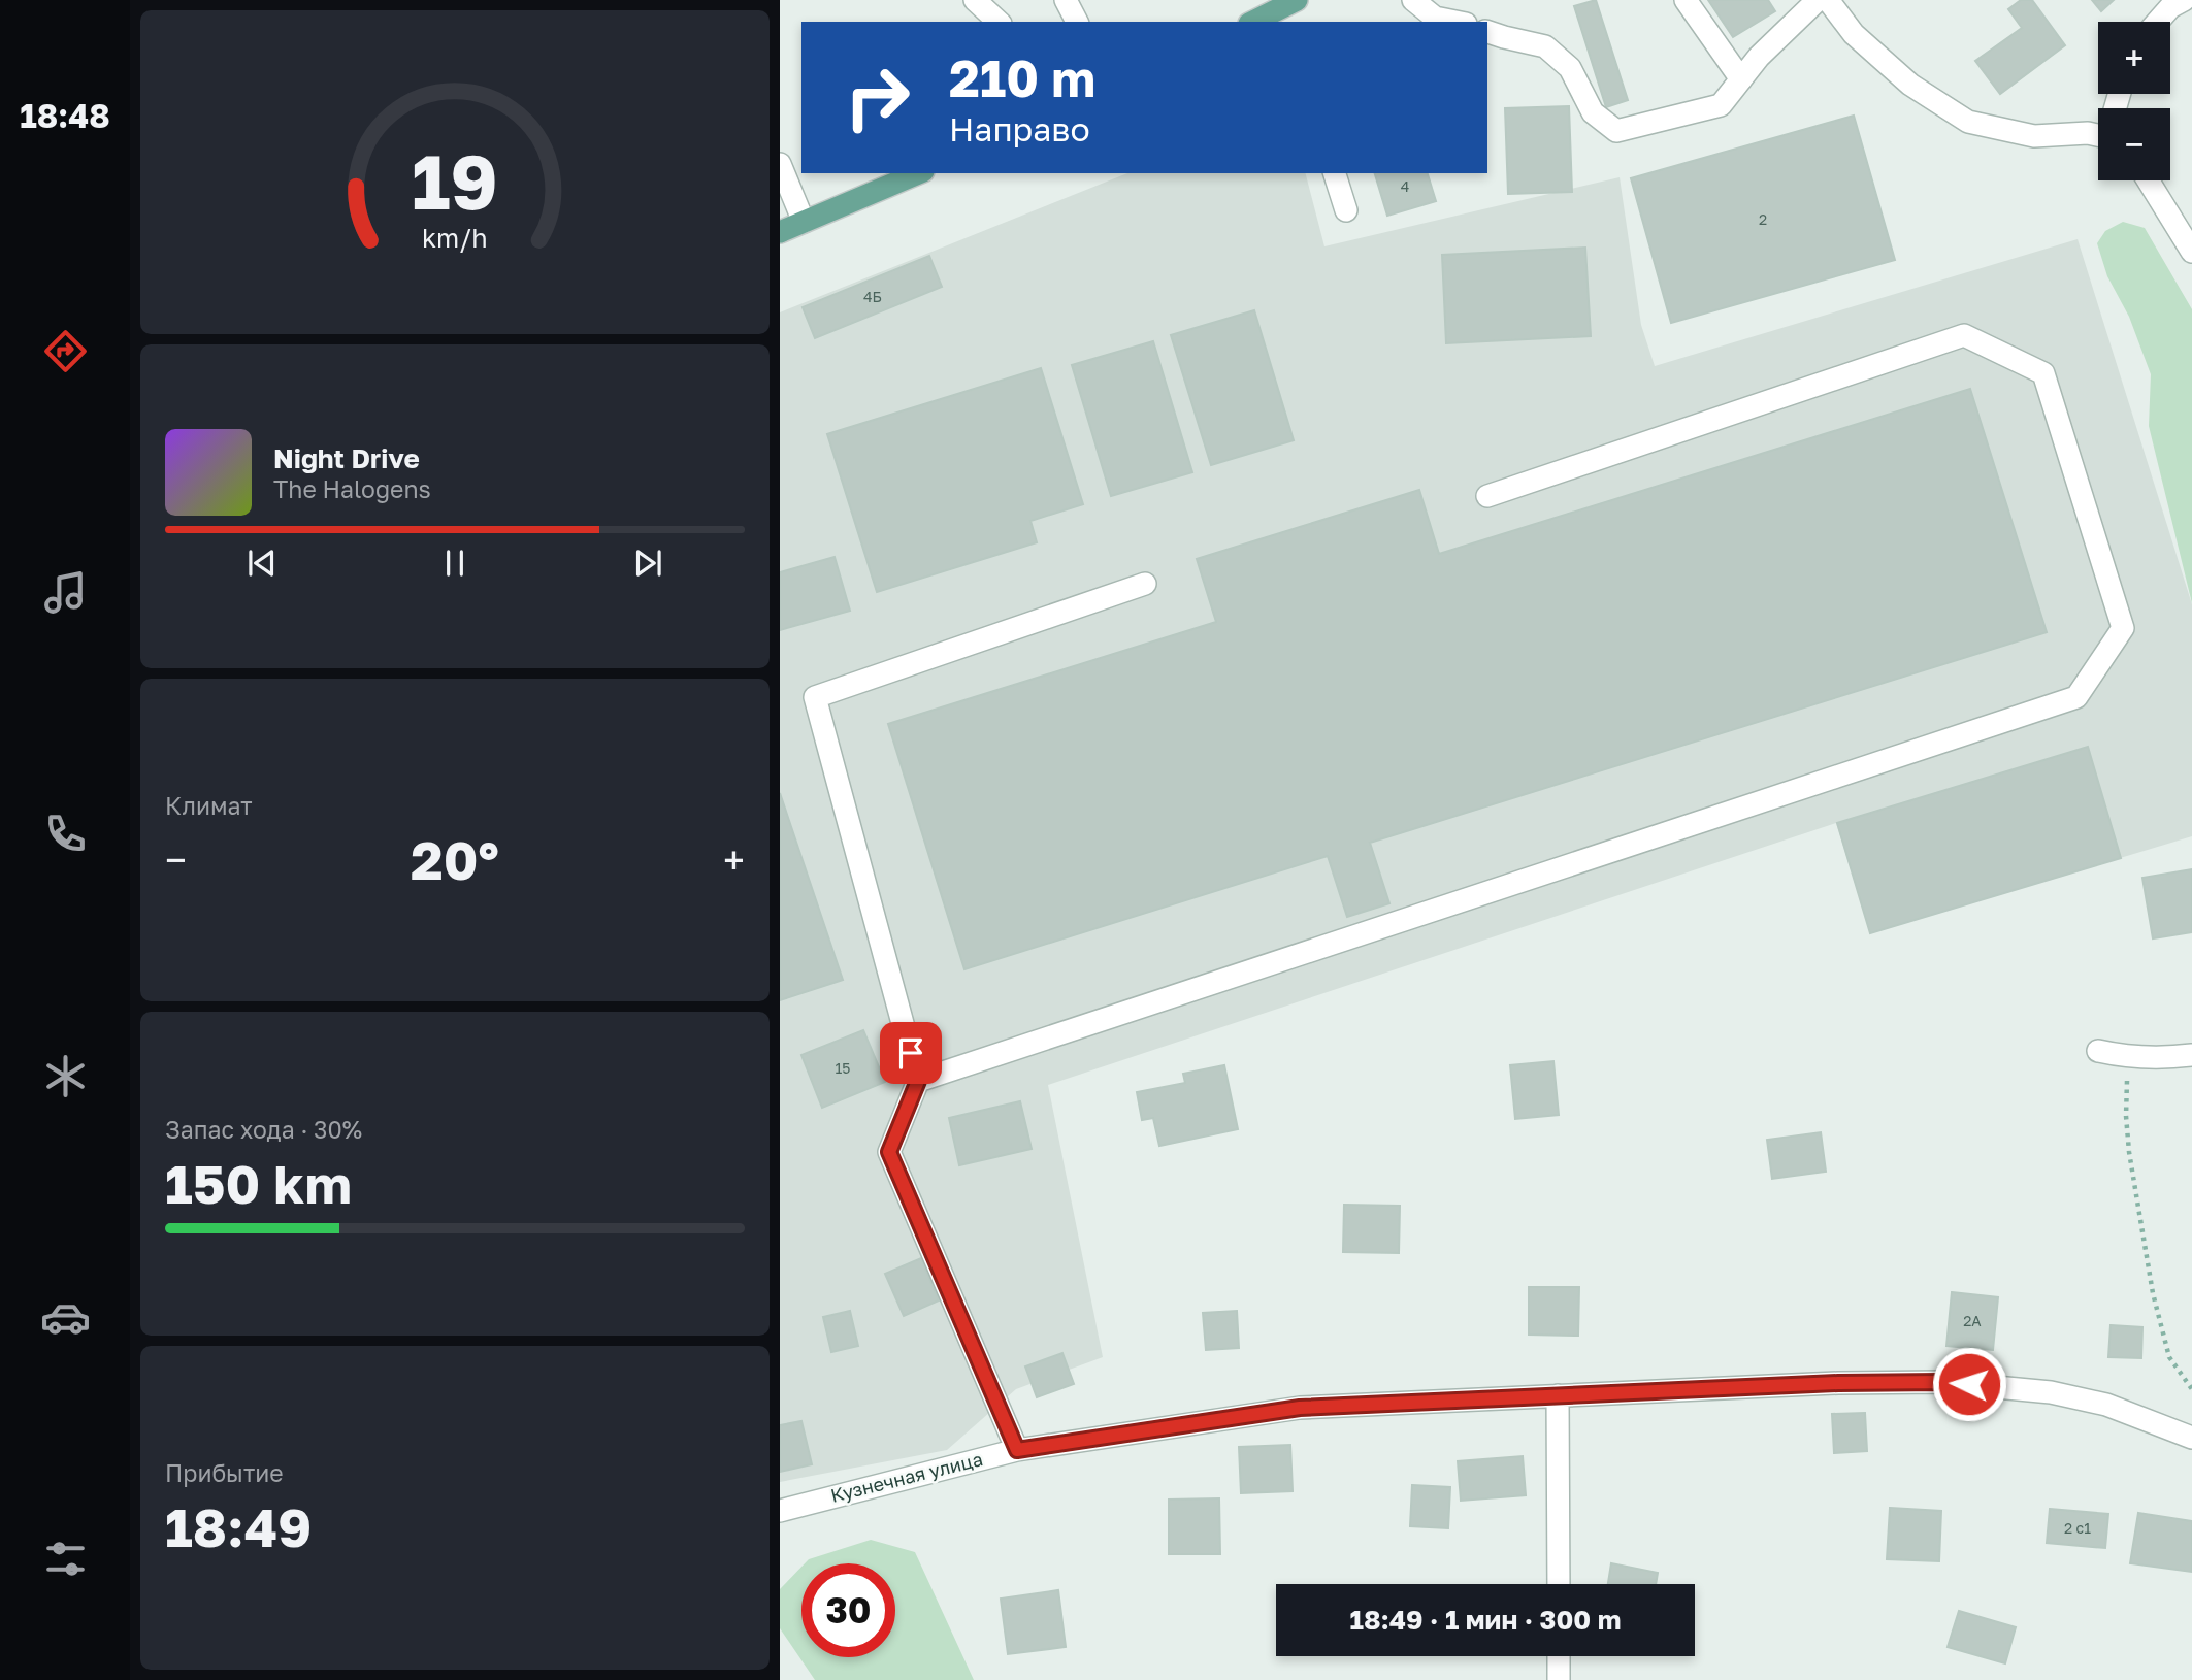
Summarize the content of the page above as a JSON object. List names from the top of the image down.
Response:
{
  "streets": {
    "street": ["Кузнечная улица"]
  },
  "house_numbers": [
    "4",
    "2",
    "4Б",
    "15",
    "2А",
    "2 с1"
  ],
  "page": {
    "tabs": "18:48",
    "map_buttons": ["+", "−"],
    "turn": ["210 m", "Направо"],
    "song": ["Night Drive", "The Halogens"],
    "tile": [
      "Климат",
      ["Запас хода · 30%", "150 km"],
      ["Прибытие", "18:49"]
    ],
    "heat": ["−", "20°", "+"],
    "limit": "30",
    "trip": "18:49 · 1 мин · 300 m",
    "gauge": ["19", "km/h"]
  }
}
